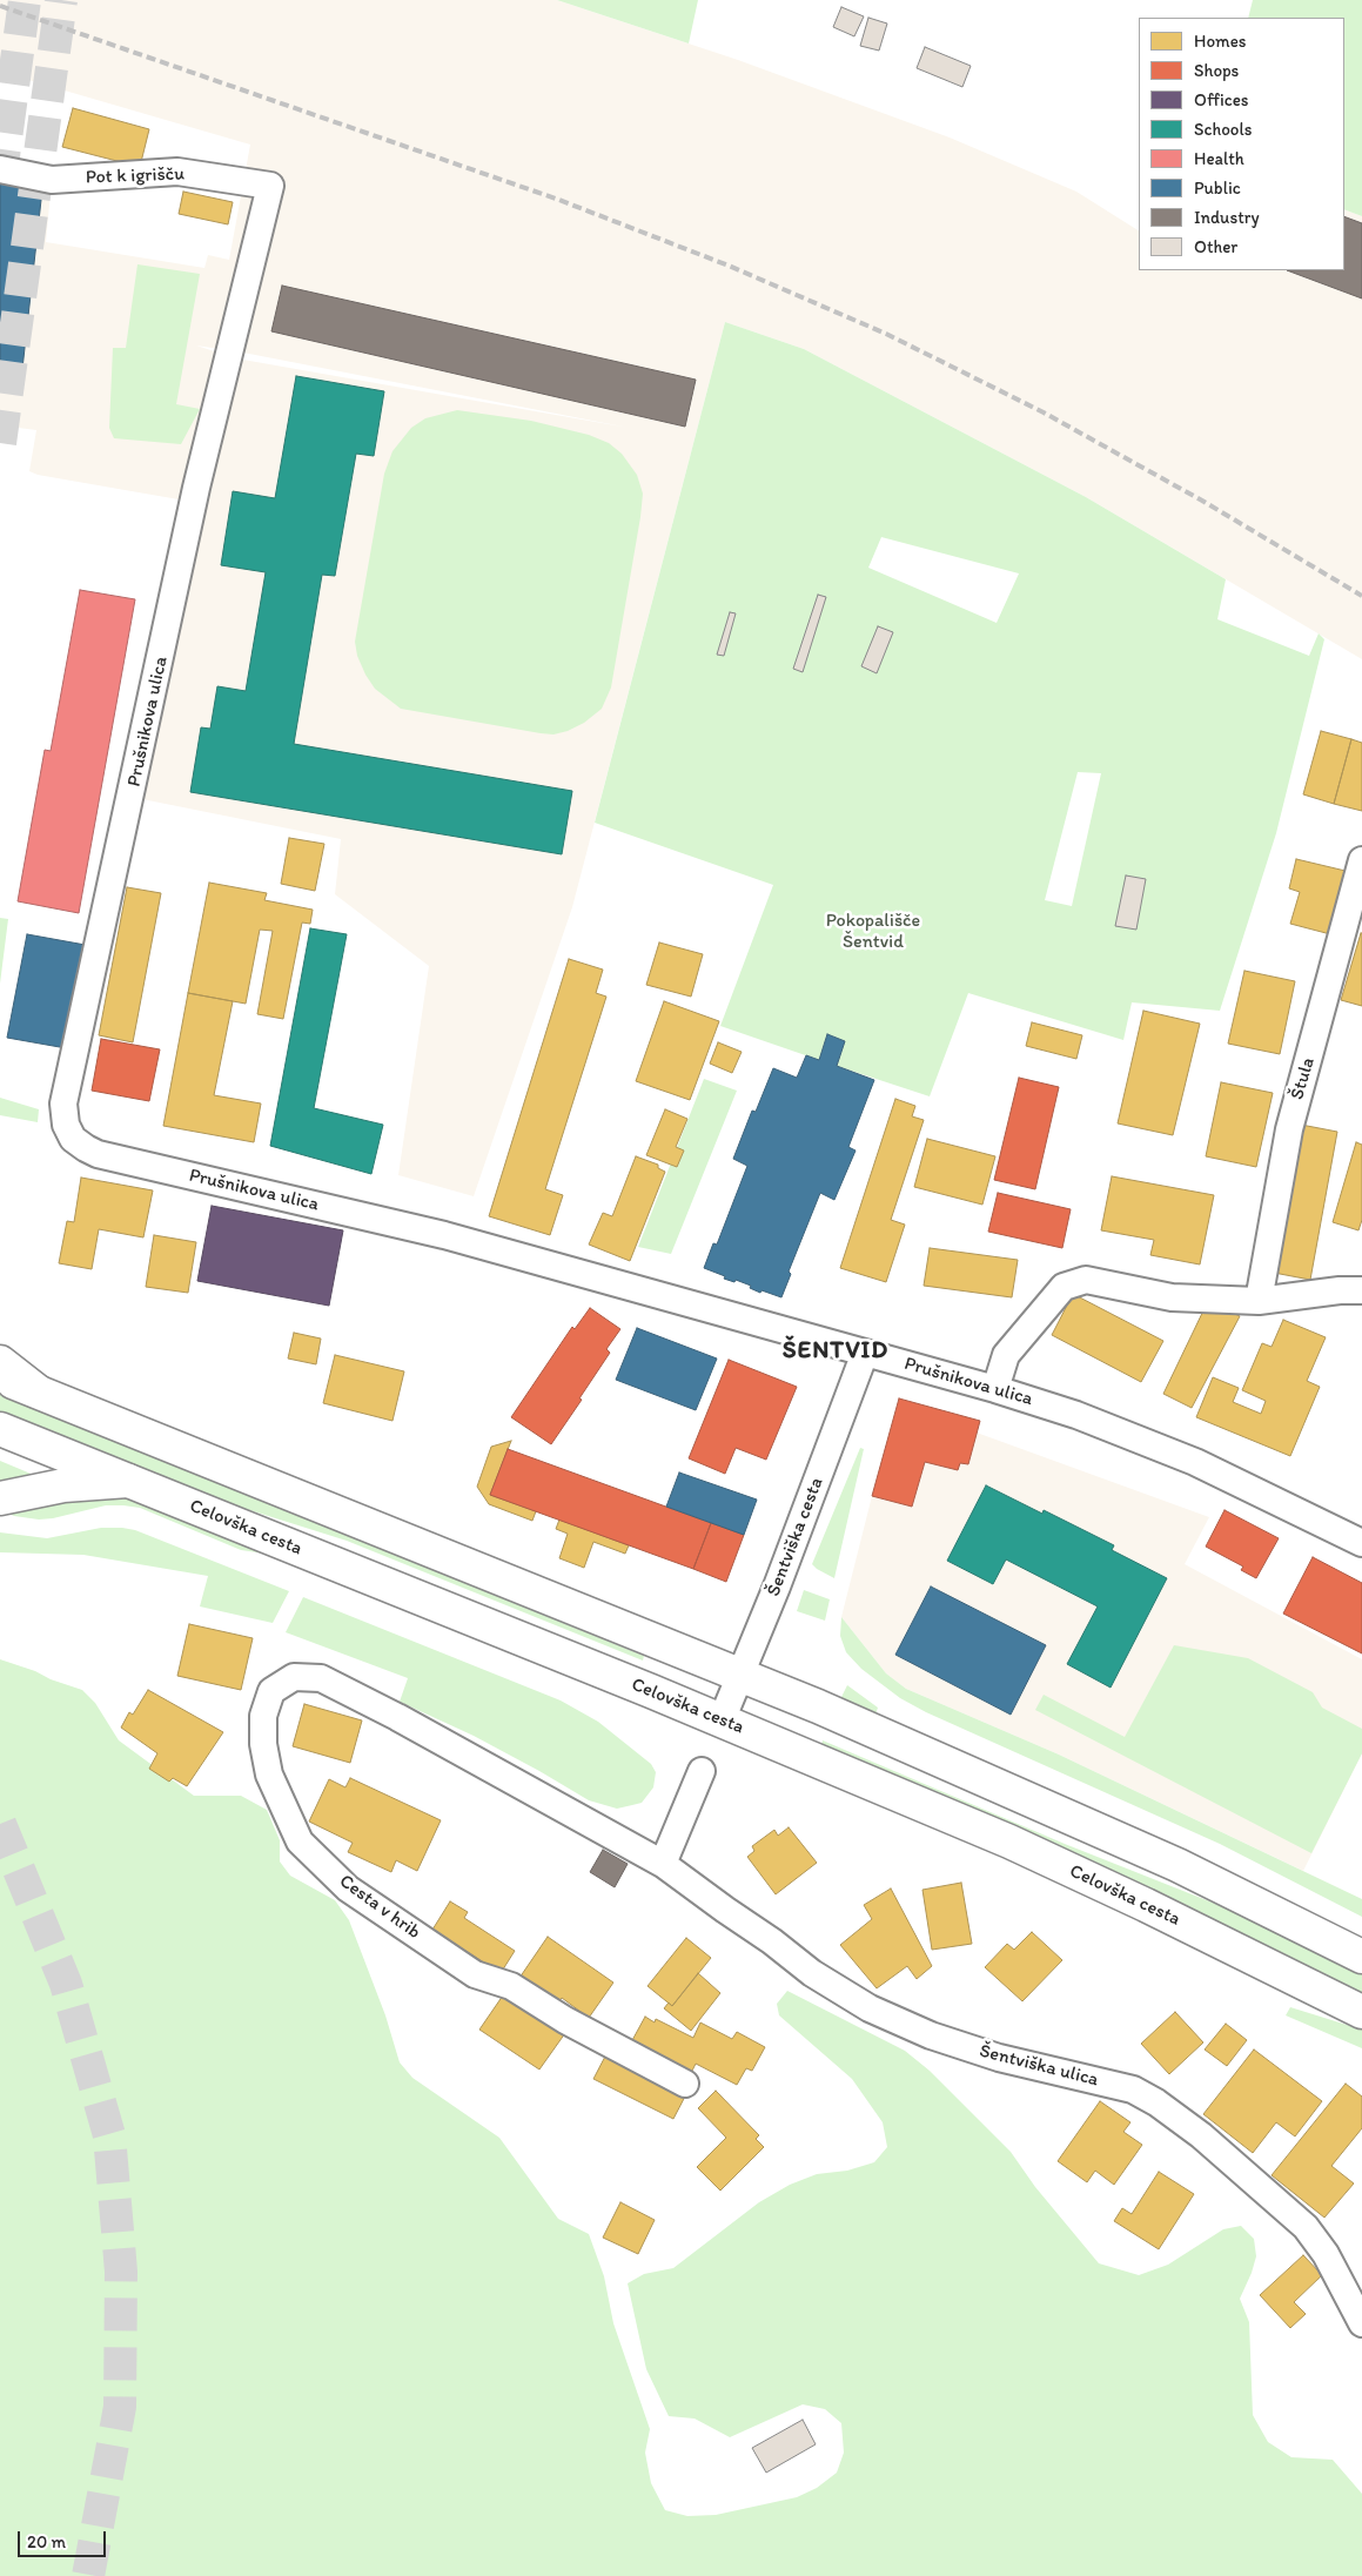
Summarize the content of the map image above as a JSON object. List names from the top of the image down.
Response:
{
  "streets": {
    "main road": ["Celovška cesta"],
    "street": [
      "Pot k igrišču",
      "Prušnikova ulica",
      "Štula",
      "Šentviška cesta",
      "Cesta v hrib",
      "Šentviška ulica"
    ]
  },
  "crossings": [
    ["Pot k igrišču", "Prušnikova ulica"],
    ["Prušnikova ulica", "Šentviška cesta"],
    ["Celovška cesta", "Šentviška cesta"],
    ["Cesta v hrib", "Šentviška ulica"]
  ],
  "districts": ["ŠENTVID"],
  "parks": ["Pokopališče Šentvid"],
  "legend": [
    "Homes",
    "Shops",
    "Offices",
    "Schools",
    "Health",
    "Public",
    "Industry",
    "Other"
  ],
  "scale_bar": "20 m"
}
